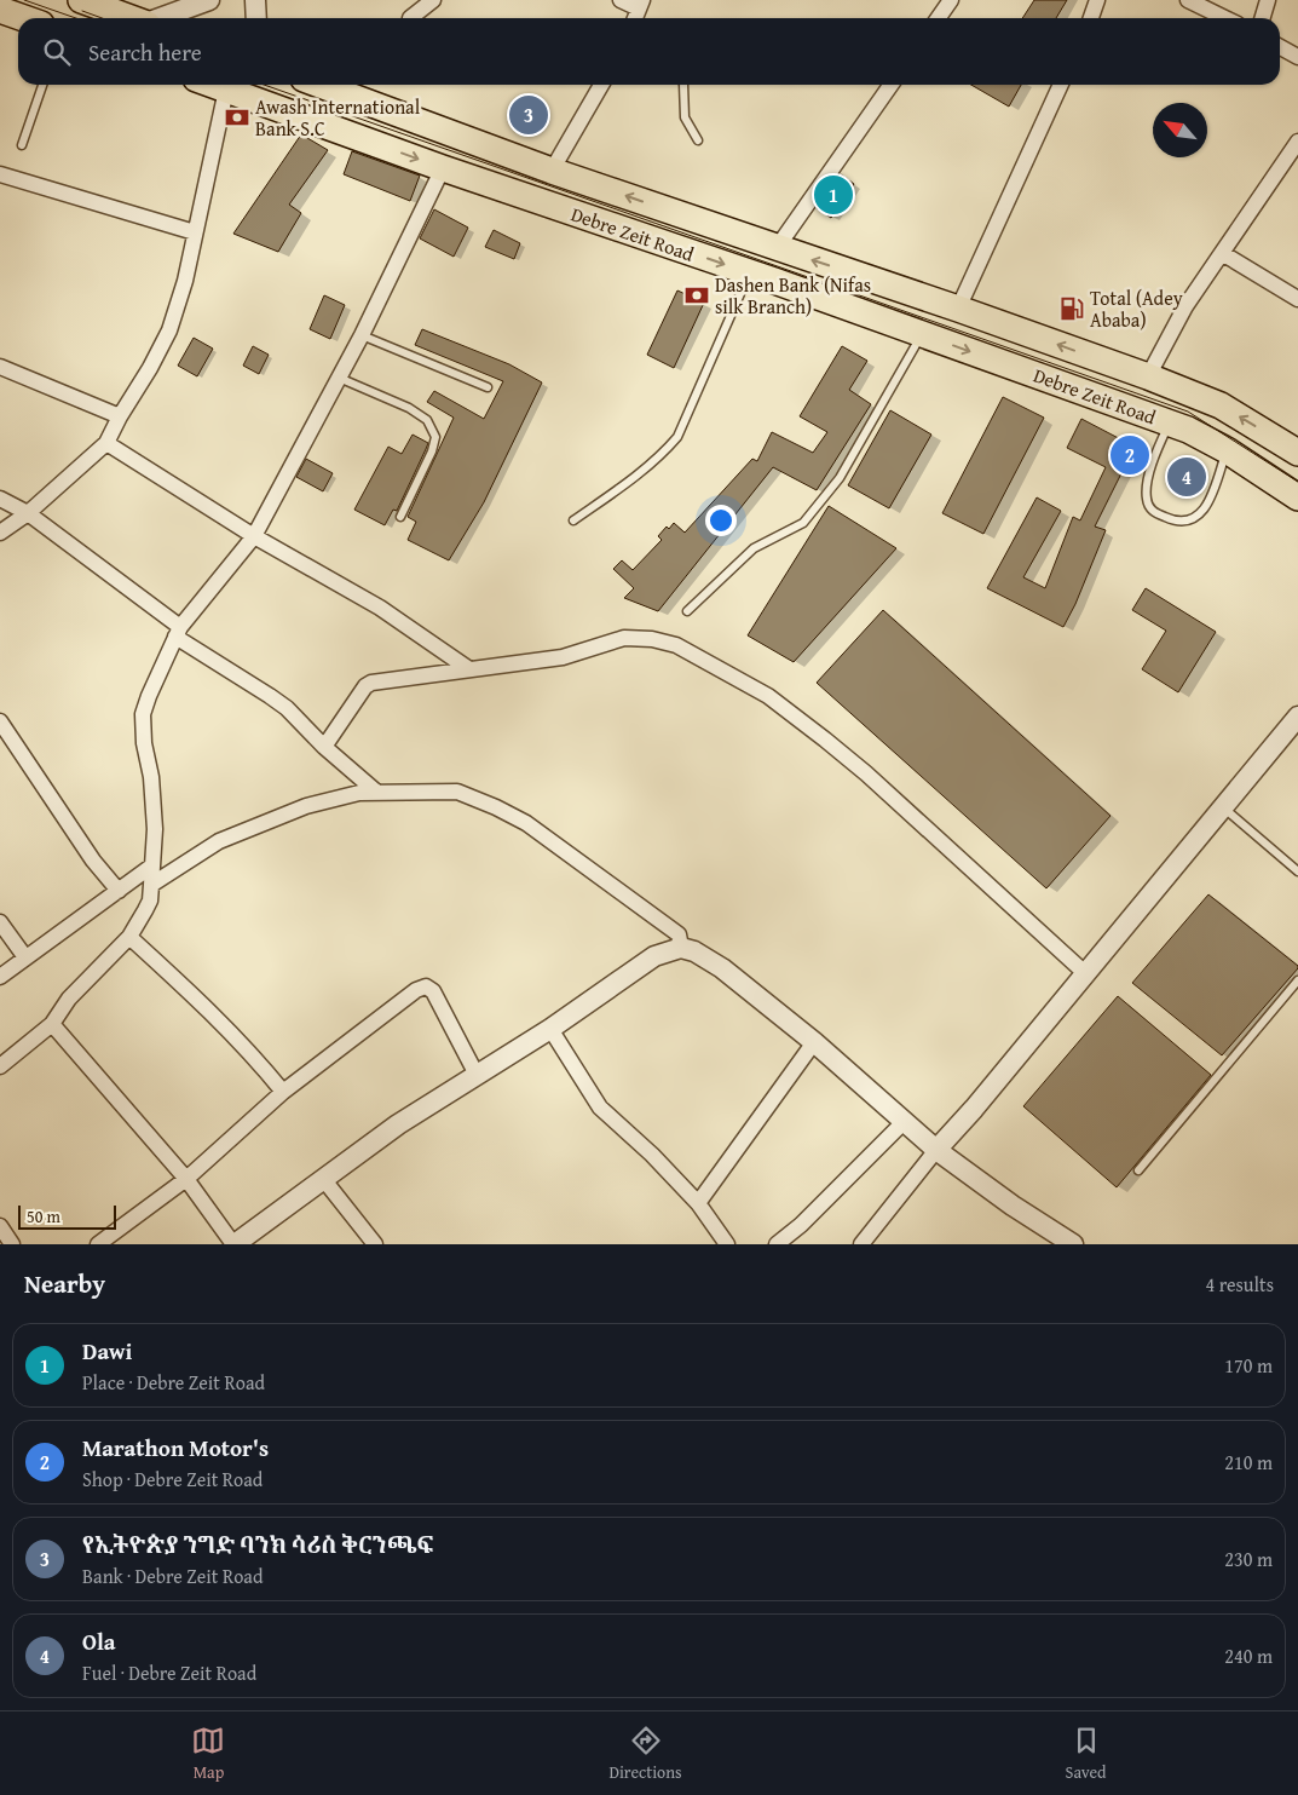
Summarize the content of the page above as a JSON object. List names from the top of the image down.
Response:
{
  "streets": {
    "main road": ["Debre Zeit Road"]
  },
  "places": {
    "bank": ["Awash International Bank S.C", "Dashen Bank (Nifas silk Branch)"],
    "fuel station": ["Total (Adey Ababa)"]
  },
  "scale_bar": "50 m",
  "north": "top left",
  "page": {
    "search": "Search here",
    "pins": [
      "3",
      "1",
      "2",
      "4"
    ],
    "scale": "50 m",
    "heading": ["Nearby", "4 results"],
    "list": [
      {
        "mark": "1",
        "name": "Dawi",
        "note": "Place · Debre Zeit Road",
        "value": "170 m"
      },
      {
        "mark": "2",
        "name": "Marathon Motor's",
        "note": "Shop · Debre Zeit Road",
        "value": "210 m"
      },
      {
        "mark": "3",
        "name": "የኢትዮጵያ ንግድ ባንክ ሳሪስ ቅርንጫፍ",
        "note": "Bank · Debre Zeit Road",
        "value": "230 m"
      },
      {
        "mark": "4",
        "name": "Ola",
        "note": "Fuel · Debre Zeit Road",
        "value": "240 m"
      }
    ],
    "nav": ["Map", "Directions", "Saved"]
  }
}
